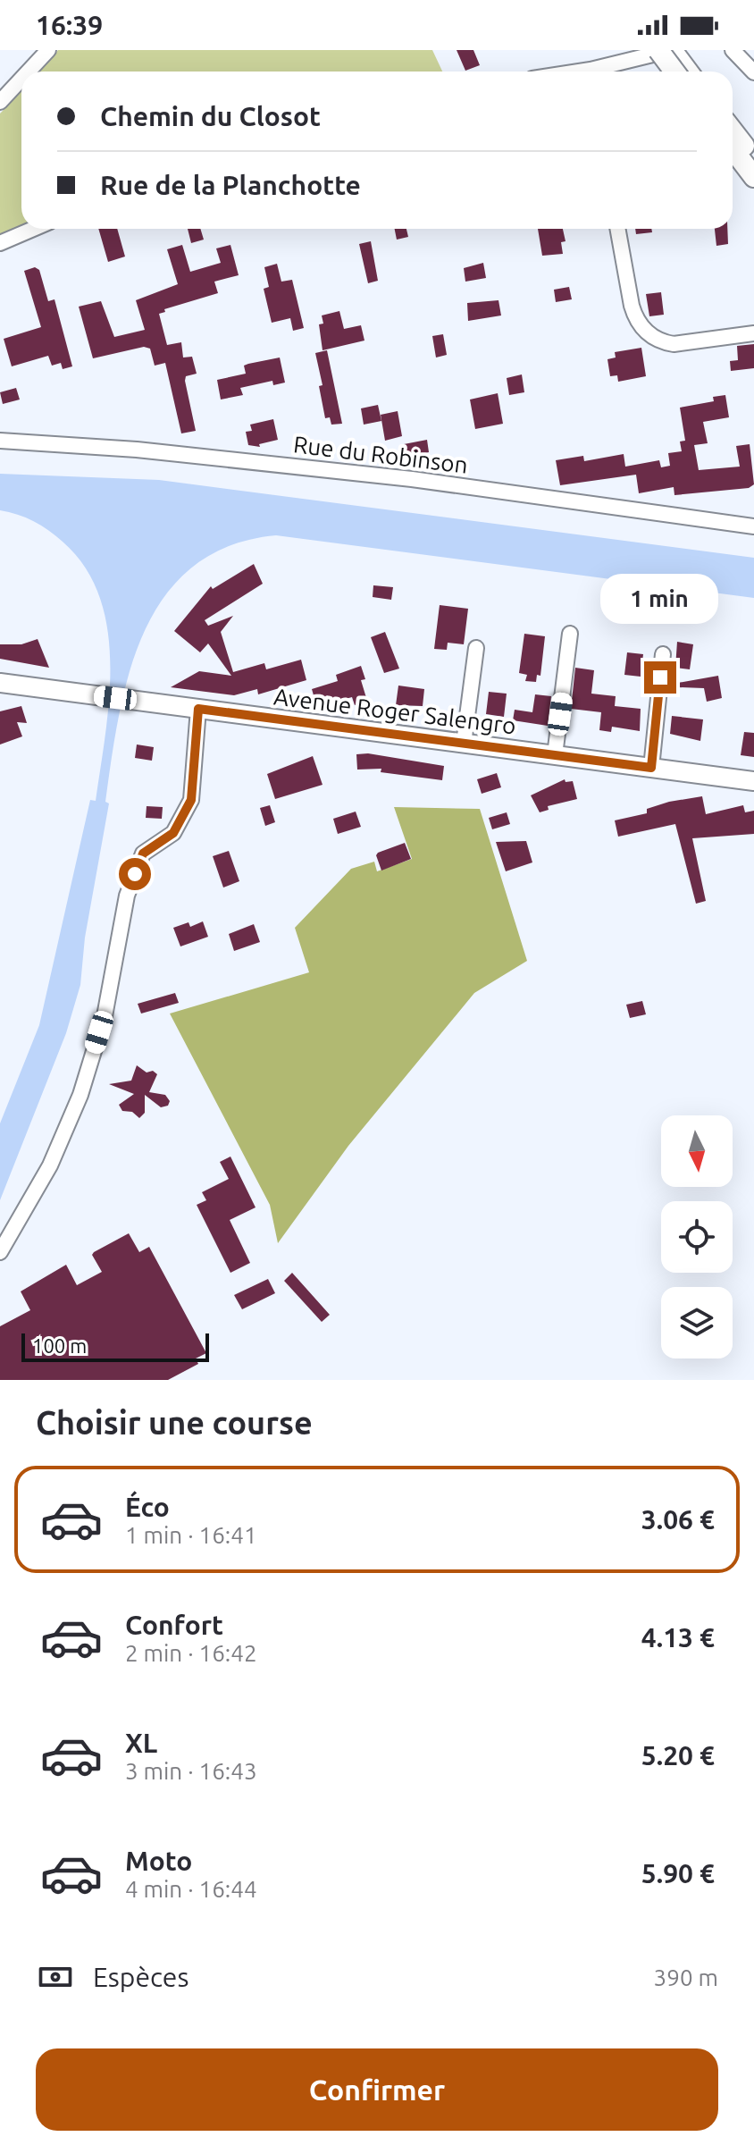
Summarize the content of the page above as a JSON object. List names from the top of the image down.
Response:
{
  "streets": {
    "main road": ["Avenue Roger Salengro"],
    "street": ["Rue du Robinson"]
  },
  "scale_bar": "100 m",
  "north": "bottom",
  "page": {
    "status": "16:39",
    "banner": ["Chemin du Closot", "Rue de la Planchotte"],
    "bubble": "1 min",
    "scale": "100 m",
    "heading": "Choisir une course",
    "list": [
      {
        "name": "Éco",
        "note": "1 min · 16:41",
        "value": "3.06 €"
      },
      {
        "name": "Confort",
        "note": "2 min · 16:42",
        "value": "4.13 €"
      },
      {
        "name": "XL",
        "note": "3 min · 16:43",
        "value": "5.20 €"
      },
      {
        "name": "Moto",
        "note": "4 min · 16:44",
        "value": "5.90 €"
      }
    ],
    "pay": ["Espèces", "390 m"],
    "buttons": "Confirmer"
  }
}
